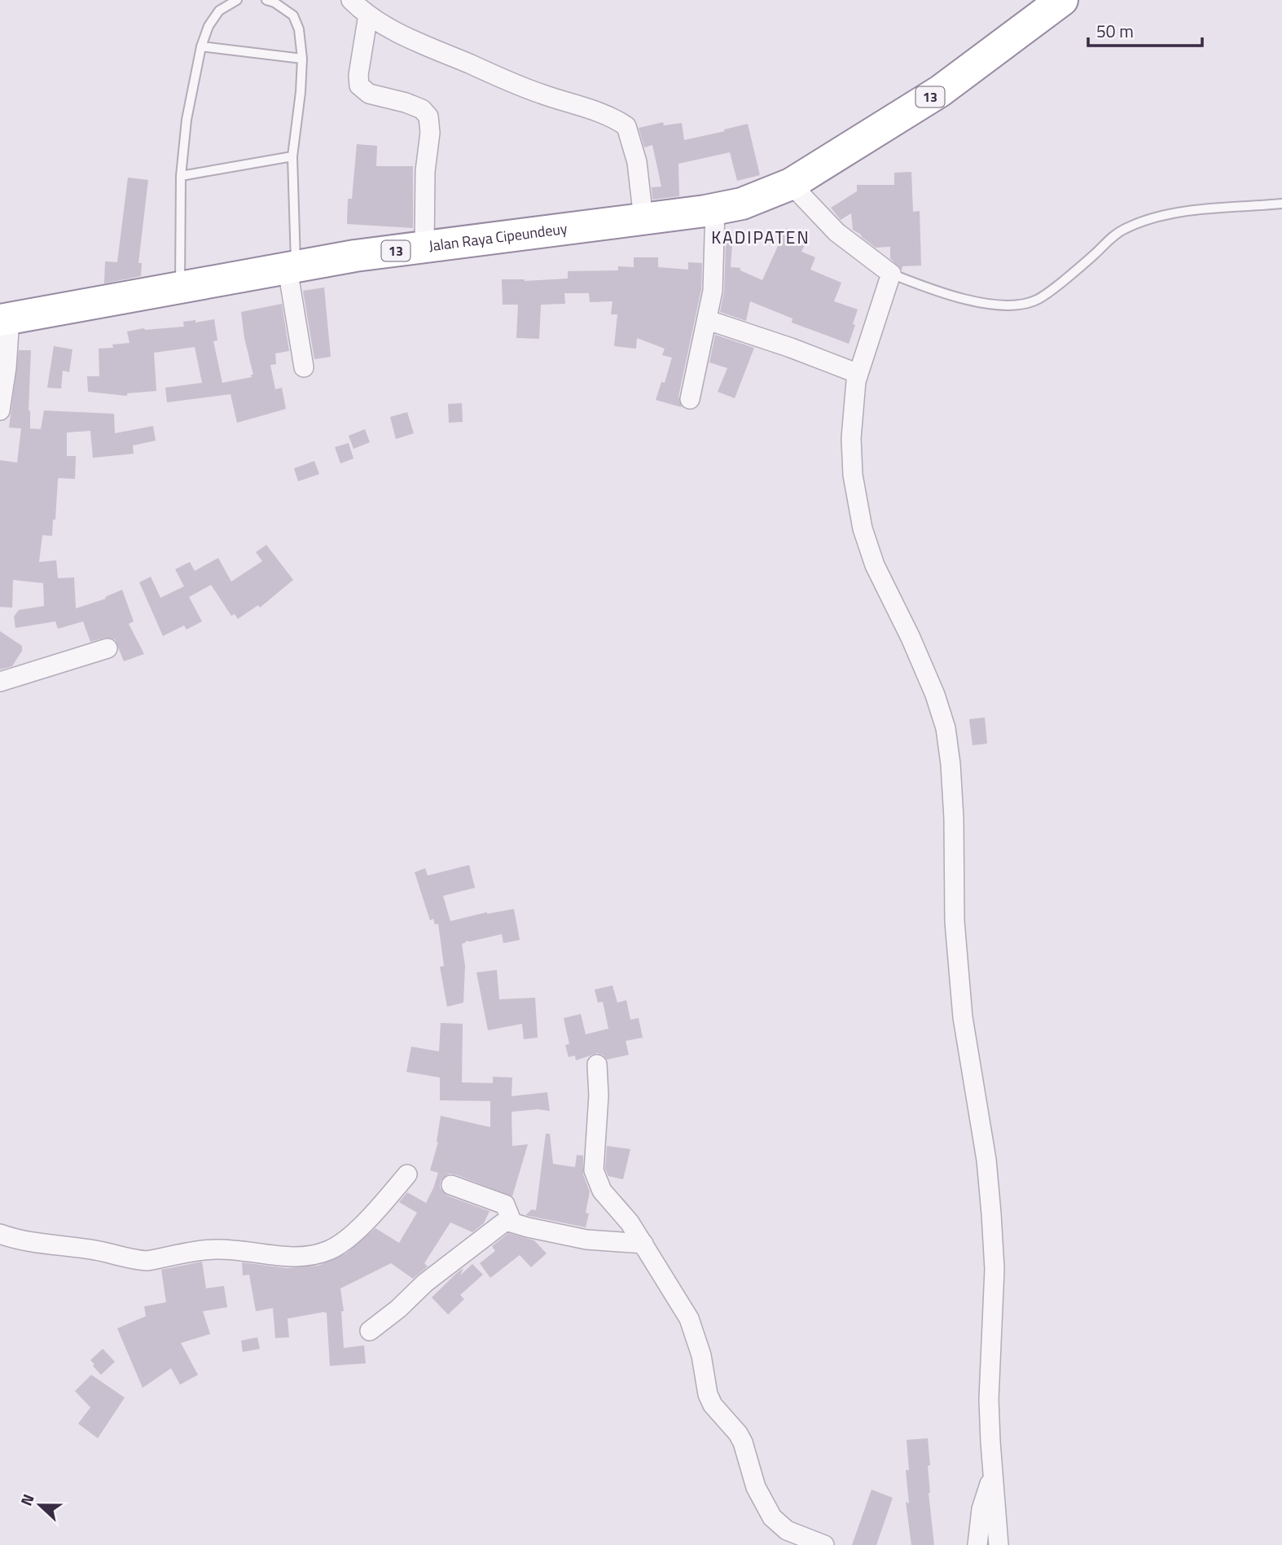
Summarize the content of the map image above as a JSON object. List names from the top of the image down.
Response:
{
  "streets": {
    "highway": ["13", "Jalan Raya Cipeundeuy"]
  },
  "crossings": [
    ["13", "Jalan Raya Cipeundeuy"]
  ],
  "districts": ["KADIPATEN"],
  "scale_bar": "50 m",
  "north": "left"
}
